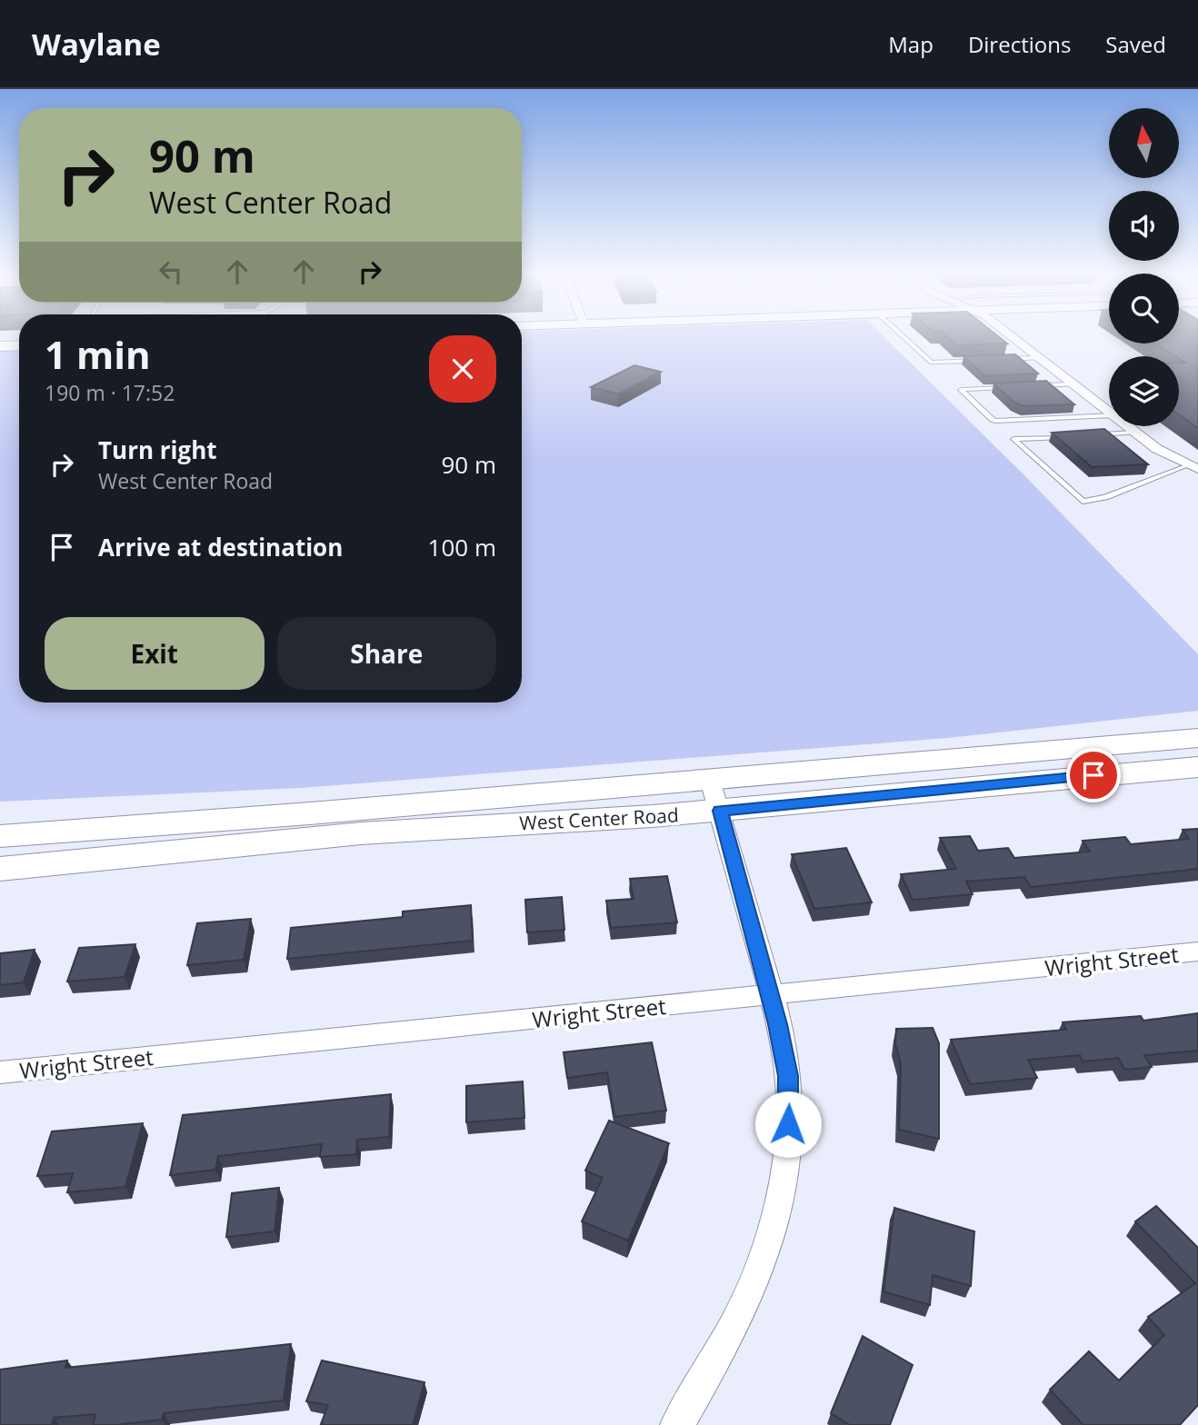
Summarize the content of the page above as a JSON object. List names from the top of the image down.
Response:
{
  "streets": {
    "main road": ["West Center Road"],
    "street": ["Wright Street"]
  },
  "north": "top",
  "page": {
    "header": "Waylane",
    "nav": ["Map", "Directions", "Saved"],
    "turn": ["90 m", "West Center Road"],
    "heading": ["1 min", "190 m · 17:52"],
    "list": [
      {
        "name": "Turn right",
        "note": "West Center Road",
        "value": "90 m"
      },
      {
        "name": "Arrive at destination",
        "value": "100 m"
      }
    ],
    "buttons": ["Exit", "Share"]
  }
}
